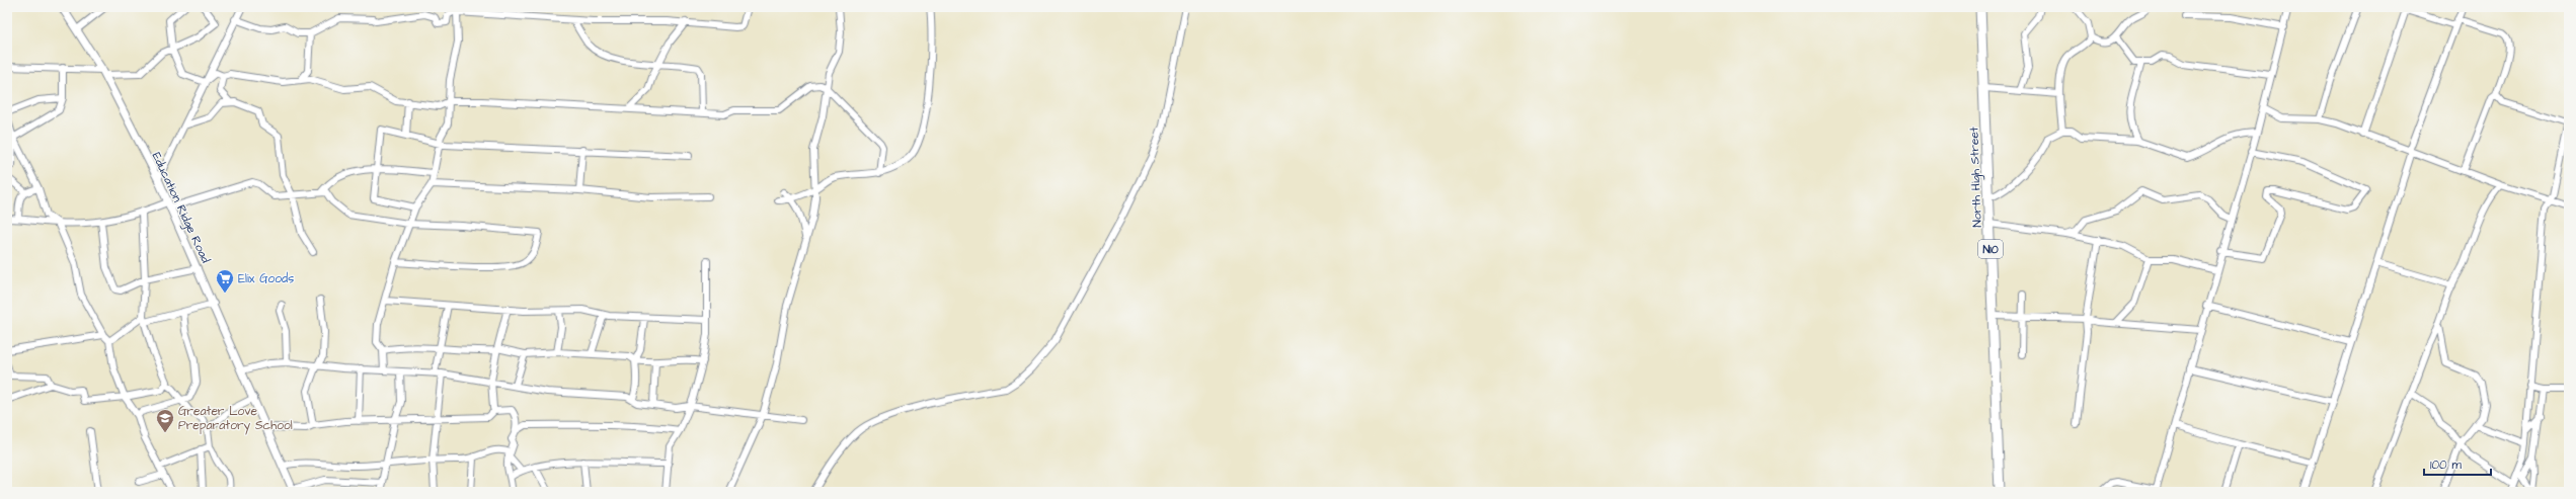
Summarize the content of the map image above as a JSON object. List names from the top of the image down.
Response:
{
  "streets": {
    "highway": ["North High Street", "N10"],
    "main road": ["Education Ridge Road"]
  },
  "places": {
    "supermarket": ["Elix Goods"],
    "school or university": ["Greater Love Preparatory School"]
  },
  "scale_bar": "100 m"
}
